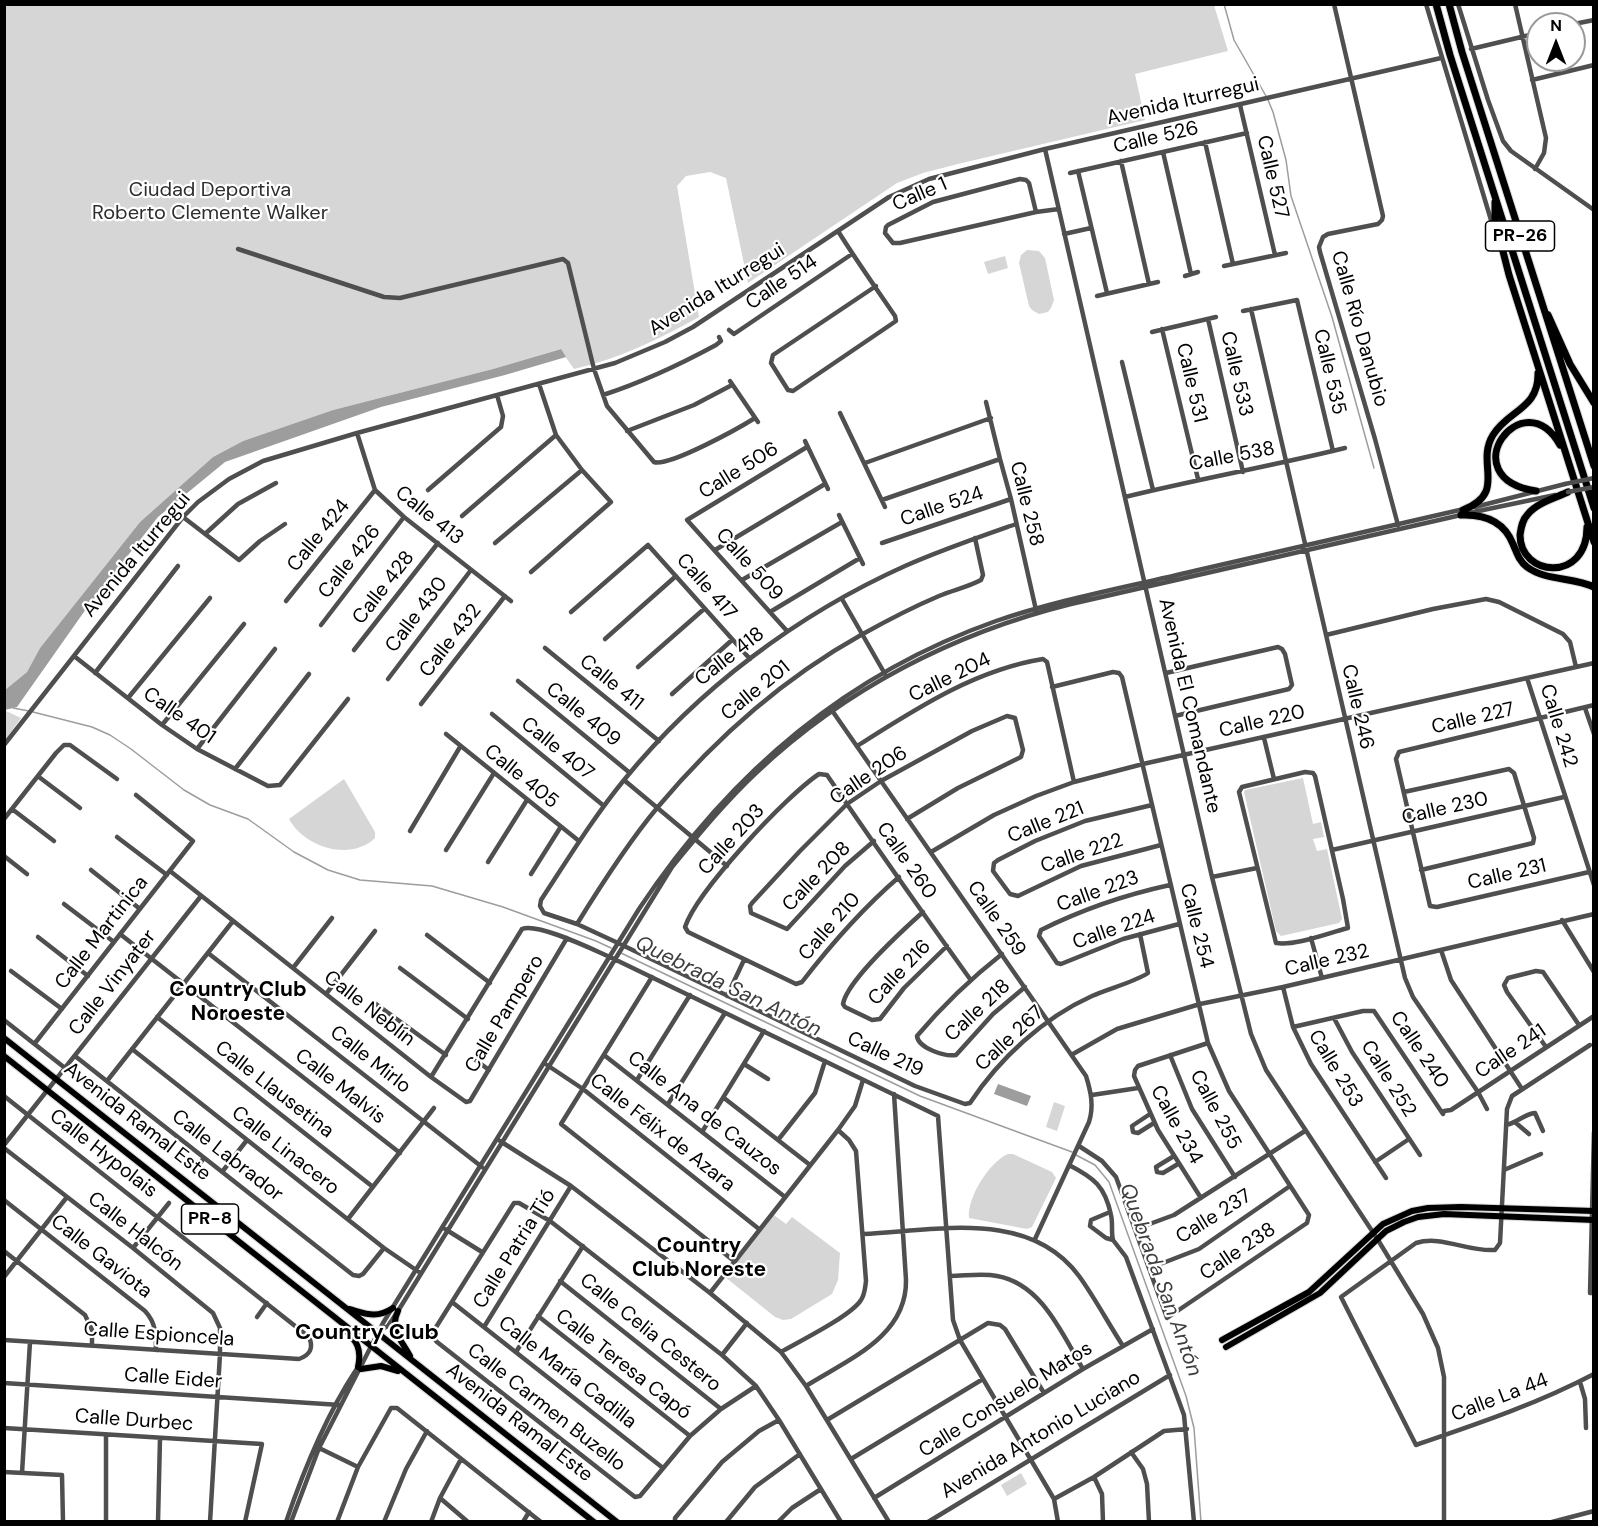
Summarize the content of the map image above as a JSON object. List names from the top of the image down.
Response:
{
  "streets": {
    "highway": ["PR-26"],
    "main road": ["Avenida Ramal Este", "PR-8"],
    "street": [
      "Avenida Iturregui",
      "Calle 526",
      "Calle 527",
      "Calle 1",
      "Calle 514",
      "Calle Río Danubio",
      "Calle 535",
      "Calle 533",
      "Calle 531",
      "Calle 538",
      "Calle 506",
      "Calle 258",
      "Calle 524",
      "Calle 413",
      "Calle 424",
      "Calle 426",
      "Calle 509",
      "Calle 417",
      "Calle 428",
      "Calle 430",
      "Calle 432",
      "Calle 418",
      "Calle 204",
      "Calle 411",
      "Calle 201",
      "Avenida El Comandante",
      "Calle 246",
      "Calle 409",
      "Calle 401",
      "Calle 227",
      "Calle 220",
      "Calle 242",
      "Calle 407",
      "Calle 206",
      "Calle 405",
      "Calle 230",
      "Calle 221",
      "Calle 203",
      "Calle 222",
      "Calle 260",
      "Calle 231",
      "Calle 208",
      "Calle 223",
      "Calle 259",
      "Calle 254",
      "Calle 210",
      "Calle 224",
      "Calle Martinica",
      "Calle 232",
      "Calle 216",
      "Calle Vinyater",
      "Calle Neblín",
      "Calle 218",
      "Calle Pampero",
      "Calle 267",
      "Calle 240",
      "Calle 241",
      "Calle 219",
      "Calle Mirlo",
      "Calle 253",
      "Calle 252",
      "Calle Malvis",
      "Calle Llausetina",
      "Calle 255",
      "Calle Ana de Cauzos",
      "Calle 234",
      "Calle Félix de Azara",
      "Calle Linacero",
      "Calle Hypolais",
      "Calle Labrador",
      "Calle 237",
      "Calle Halcón",
      "Calle Patria Tió",
      "Calle 238",
      "Calle Gaviota",
      "Calle Celia Cestero",
      "Calle Espioncela",
      "Calle Teresa Capó",
      "Calle María Cadilla",
      "Calle Eider",
      "Calle La 44",
      "Calle Consuelo Matos",
      "Calle Carmen Buzello",
      "Calle Durbec",
      "Avenida Antonio Luciano"
    ]
  },
  "crossings": [
    ["Avenida Iturregui", "Calle 527"],
    ["Avenida Iturregui", "Calle Río Danubio"],
    ["Avenida Iturregui", "Calle 413"],
    ["Avenida Iturregui", "Avenida El Comandante"],
    ["Avenida Iturregui", "Calle 401"],
    ["Calle 526", "Calle 527"],
    ["Calle 1", "Avenida El Comandante"],
    ["Calle 535", "Calle 538"],
    ["Calle 535", "Calle 246"],
    ["Calle 533", "Calle 538"],
    ["Calle 531", "Calle 538"],
    ["Calle 538", "Avenida El Comandante"],
    ["Calle 538", "Calle 246"],
    ["Calle 506", "Calle 509"],
    ["Calle 258", "Calle 524"],
    ["Calle 258", "Calle 418"],
    ["Calle 413", "Calle 424"],
    ["Calle 413", "Calle 426"],
    ["Calle 413", "Calle 428"],
    ["Calle 413", "Calle 430"],
    ["Calle 413", "Calle 432"],
    ["Calle 509", "Calle 418"],
    ["Calle 417", "Calle 418"],
    ["Calle 418", "Calle 411"],
    ["Calle 418", "Calle 201"],
    ["Calle 418", "Calle 409"],
    ["Calle 418", "Calle 407"],
    ["Calle 418", "Calle 405"],
    ["Calle 418", "Calle 219"],
    ["Calle 204", "Calle 220"],
    ["Calle 204", "Calle 259"],
    ["Calle 204", "Calle 254"],
    ["Calle 201", "Calle 219"],
    ["Avenida El Comandante", "Calle 220"],
    ["Avenida El Comandante", "Calle 232"],
    ["Avenida El Comandante", "Calle La 44"],
    ["Calle 246", "Calle 220"],
    ["Calle 246", "Calle 230"],
    ["Calle 246", "Calle 232"],
    ["Calle 246", "Calle 241"],
    ["Calle 227", "Calle 242"],
    ["Calle 220", "Calle 242"],
    ["Calle 220", "Calle 259"],
    ["Calle 220", "Calle 254"],
    ["Calle 242", "Calle 230"],
    ["Calle 242", "Calle 231"],
    ["Calle 206", "Calle 260"],
    ["Calle 206", "Calle 208"],
    ["Calle 206", "Calle 259"],
    ["Calle 221", "Calle 222"],
    ["Calle 221", "Calle 254"],
    ["Calle 203", "Calle 260"],
    ["Calle 203", "Calle 210"],
    ["Calle 222", "Calle 254"],
    ["Calle 260", "Calle 208"],
    ["Calle 260", "Calle 210"],
    ["Calle 260", "Calle 216"],
    ["Calle 260", "Calle 218"],
    ["Calle 223", "Calle 254"],
    ["Calle 223", "Calle 224"],
    ["Calle 259", "Calle 232"],
    ["Calle 259", "Calle 218"],
    ["Calle 259", "Calle 267"],
    ["Calle 254", "Calle 224"],
    ["Calle 254", "Calle 232"],
    ["Calle 254", "Calle 234"],
    ["Calle 254", "Calle 237"],
    ["Calle 254", "Calle 238"],
    ["Calle 224", "Calle 267"],
    ["Calle Martinica", "Calle Neblín"],
    ["Calle Martinica", "Calle Malvis"],
    ["Calle 232", "Calle 253"],
    ["Calle Vinyater", "Calle Neblín"],
    ["Calle Vinyater", "Calle Malvis"],
    ["Calle Vinyater", "Avenida Ramal Este"],
    ["Calle Vinyater", "Calle Hypolais"],
    ["Calle Vinyater", "Calle Labrador"],
    ["Calle Vinyater", "Calle Halcón"],
    ["Calle Neblín", "Calle Pampero"],
    ["Calle 267", "Calle 219"],
    ["Calle 240", "Calle 241"],
    ["Calle 240", "Calle 253"],
    ["Calle 240", "Calle 252"],
    ["Calle 255", "Calle 234"],
    ["Calle Linacero", "Calle Labrador"],
    ["Calle Hypolais", "Calle Espioncela"],
    ["Calle 237", "Calle 238"],
    ["Calle Halcón", "Calle Espioncela"],
    ["Calle Halcón", "Calle Eider"],
    ["Calle Halcón", "Calle Durbec"],
    ["Calle Patria Tió", "Calle María Cadilla"],
    ["Calle Gaviota", "Calle Espioncela"],
    ["Calle María Cadilla", "Calle Carmen Buzello"]
  ],
  "districts": ["Country Club Noroeste", "Country Club Noreste", "Country Club"],
  "water": ["Quebrada San Antón"],
  "parks": ["Ciudad Deportiva Roberto Clemente Walker"],
  "north": "top"
}
